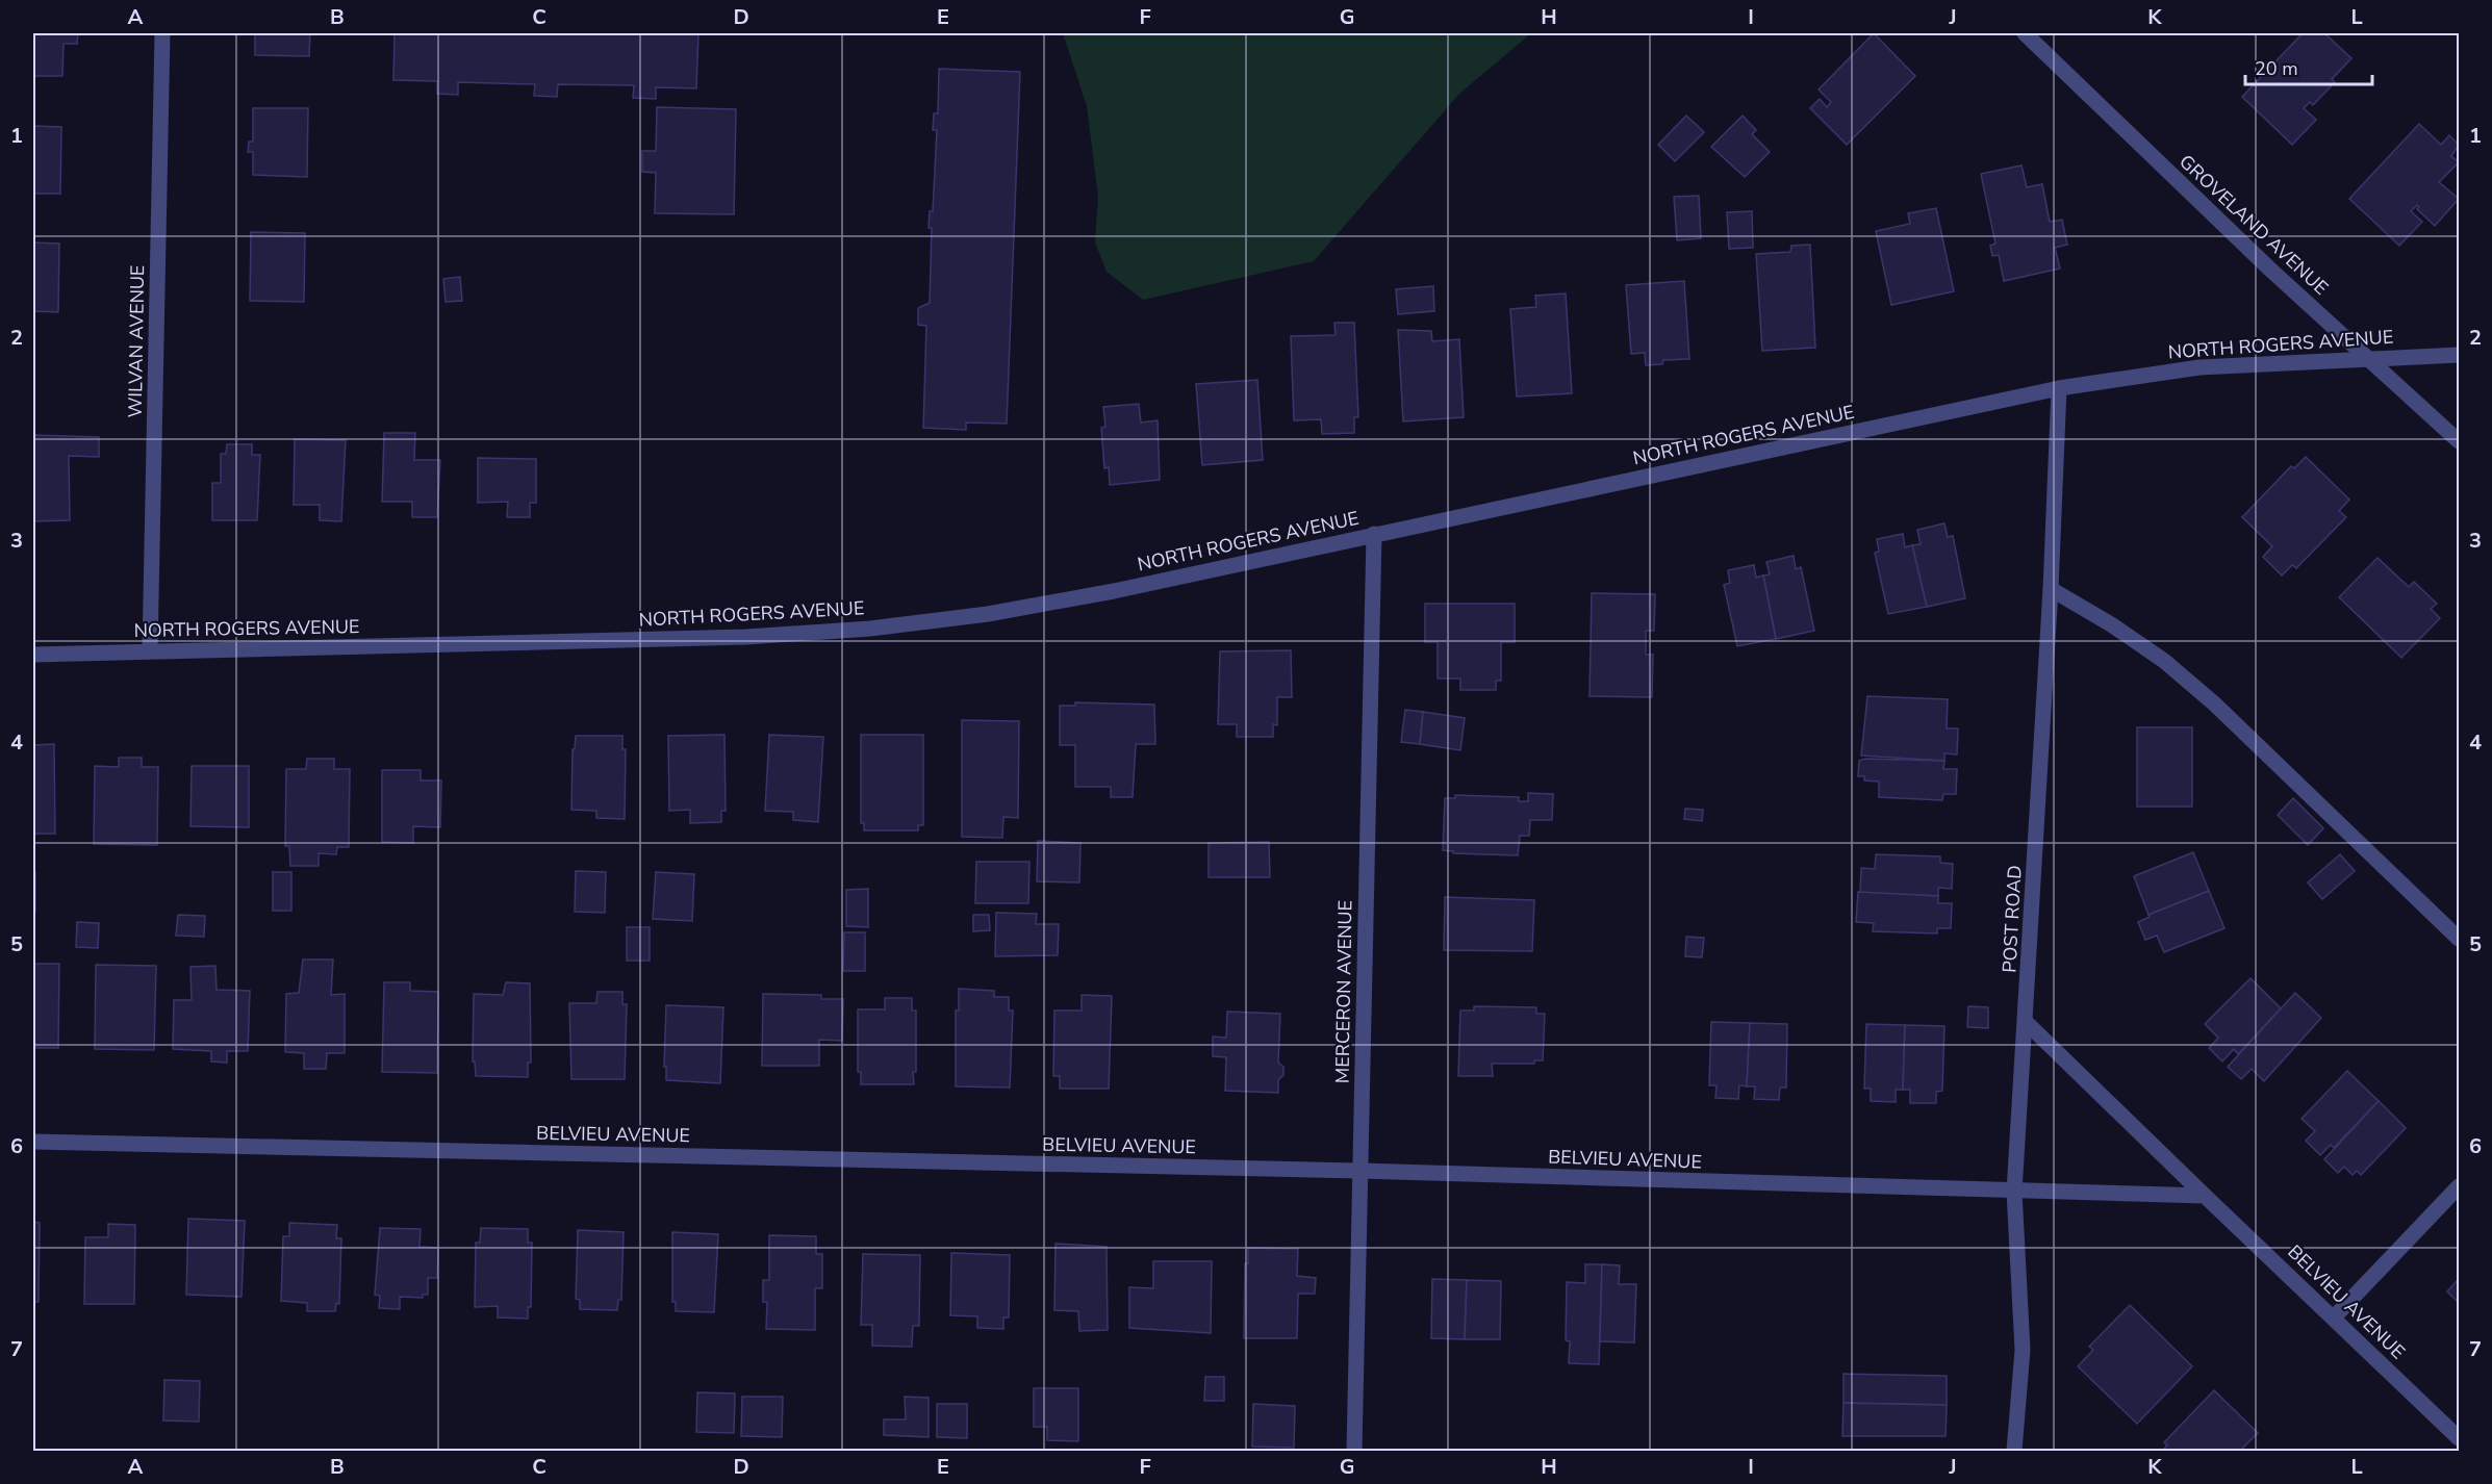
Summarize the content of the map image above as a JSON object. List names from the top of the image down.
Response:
{
  "streets": {
    "street": [
      "GROVELAND AVENUE",
      "WILVAN AVENUE",
      "NORTH ROGERS AVENUE",
      "POST ROAD",
      "MERCERON AVENUE",
      "BELVIEU AVENUE"
    ]
  },
  "crossings": [
    ["GROVELAND AVENUE", "NORTH ROGERS AVENUE"],
    ["WILVAN AVENUE", "NORTH ROGERS AVENUE"],
    ["NORTH ROGERS AVENUE", "POST ROAD"],
    ["NORTH ROGERS AVENUE", "MERCERON AVENUE"],
    ["POST ROAD", "BELVIEU AVENUE"],
    ["MERCERON AVENUE", "BELVIEU AVENUE"]
  ],
  "scale_bar": "20 m",
  "grid": {
    "columns": [
      "A",
      "B",
      "C",
      "D",
      "E",
      "F",
      "G",
      "H",
      "I",
      "J",
      "K",
      "L"
    ],
    "rows": [
      "1",
      "2",
      "3",
      "4",
      "5",
      "6",
      "7"
    ]
  }
}
